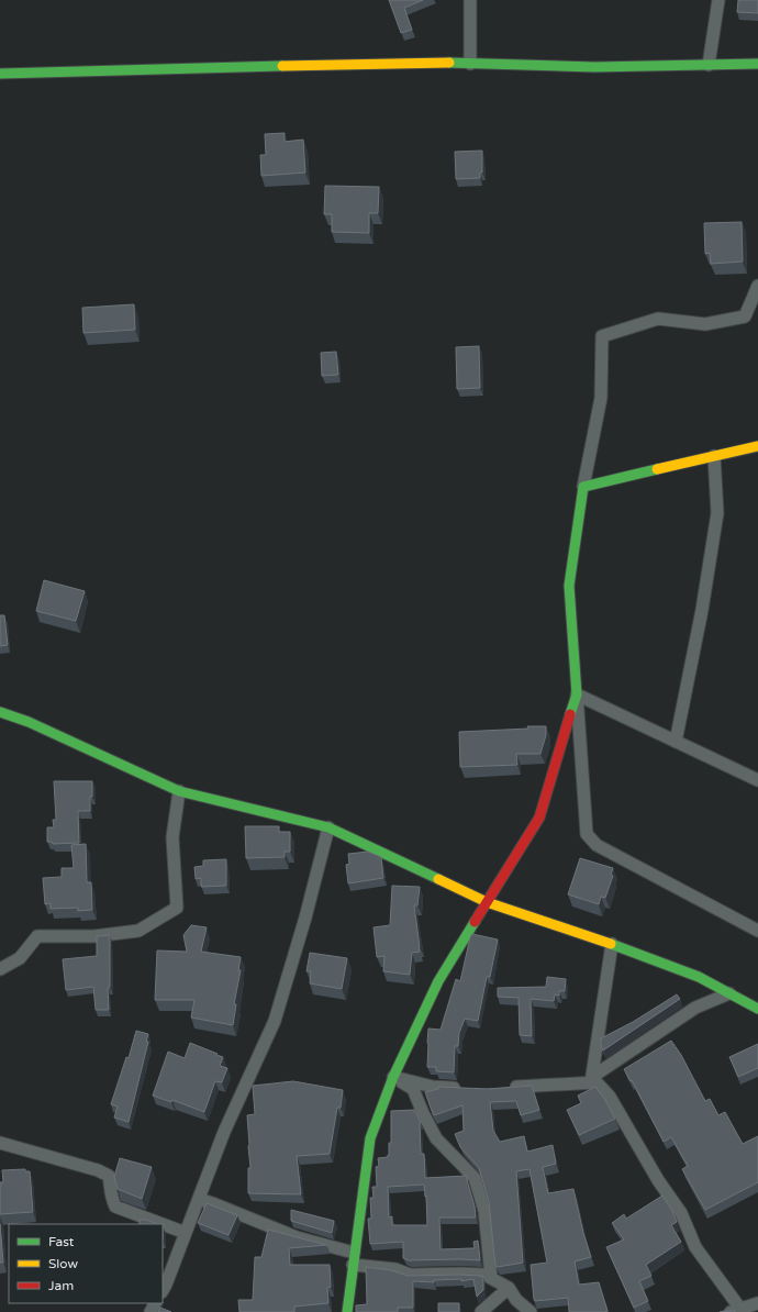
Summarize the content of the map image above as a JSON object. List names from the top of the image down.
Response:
{
  "legend": ["Fast", "Slow", "Jam"]
}
